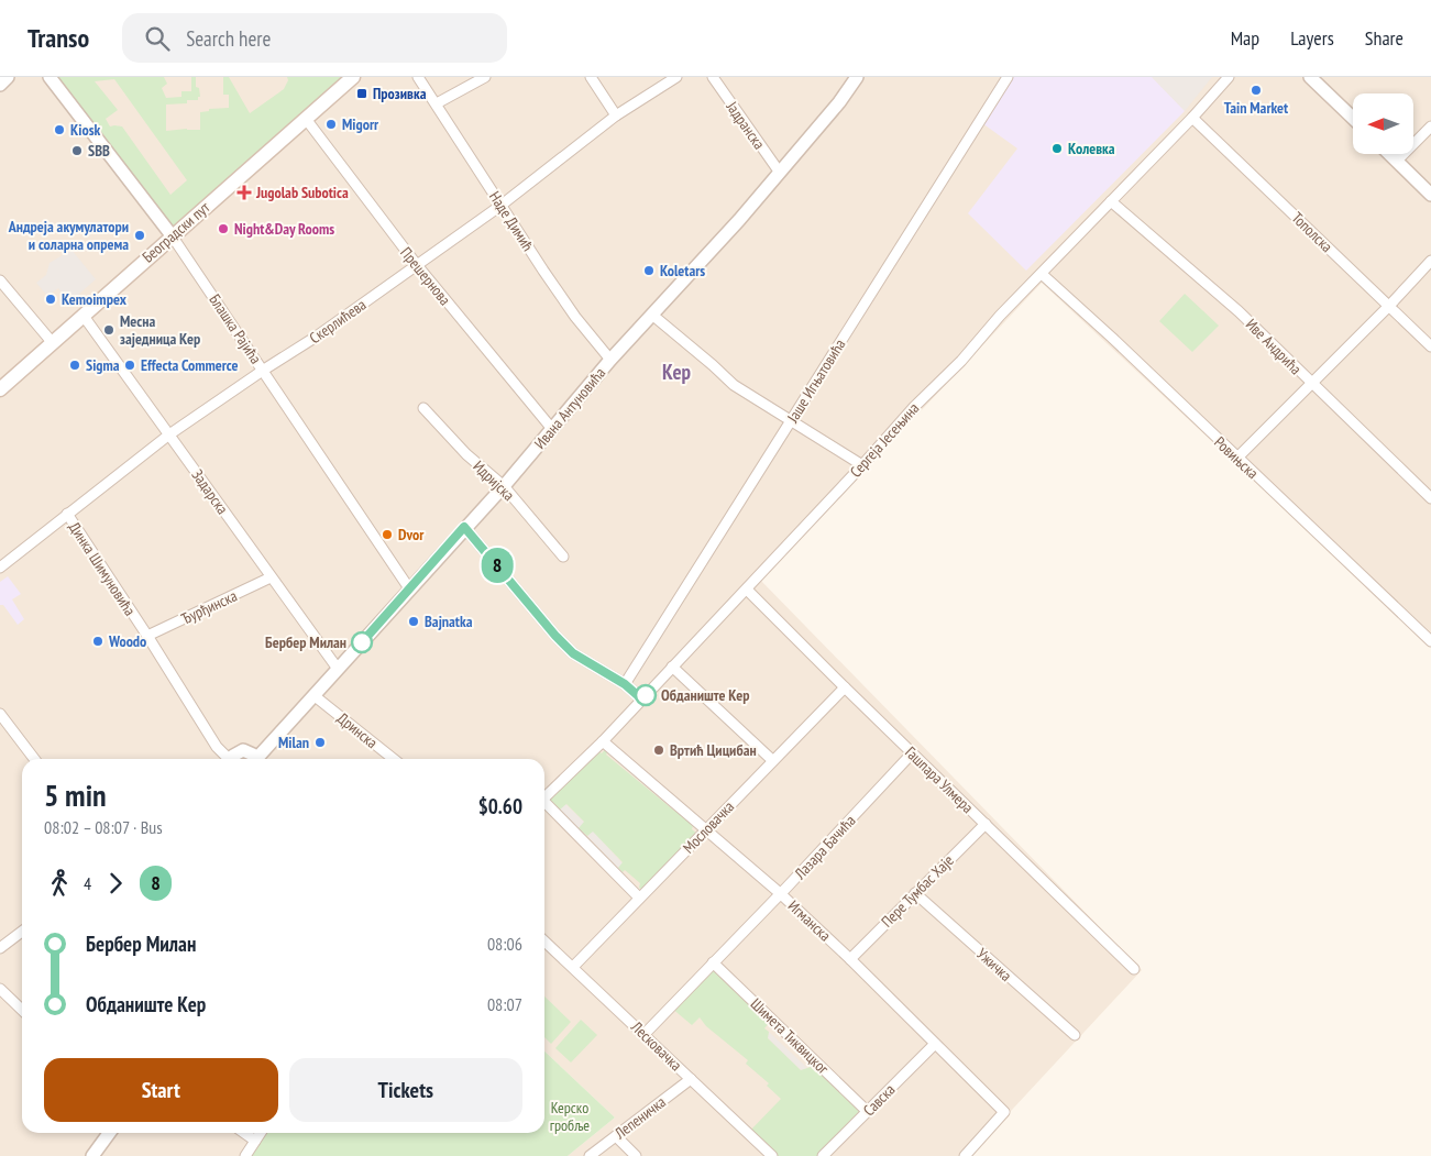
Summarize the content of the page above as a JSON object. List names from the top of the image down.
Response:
{
  "streets": {
    "main road": ["Београдски пут"],
    "street": [
      "Јадранска",
      "Наде Димић",
      "Тополска",
      "Прешернова",
      "Скерлићева",
      "Блашка Рајића",
      "Иве Андрића",
      "Јаше Игњатовића",
      "Ивана Антуновића",
      "Сергеја Јесењина",
      "Ровињска",
      "Идријска",
      "Задарска",
      "Динка Шимуновића",
      "Ђурђинска",
      "Дринска",
      "Гашпара Улмера",
      "Мословачка",
      "Лазара Бачића",
      "Пере Тумбас Хаје",
      "Игманска",
      "Ужичка",
      "Шимета Тиквицког",
      "Лесковачка",
      "Савска",
      "Лепеничка"
    ]
  },
  "crossings": [
    ["Јадранска", "Ивана Антуновића"],
    ["Наде Димић", "Скерлићева"],
    ["Наде Димић", "Ивана Антуновића"],
    ["Београдски пут", "Прешернова"],
    ["Београдски пут", "Блашка Рајића"],
    ["Београдски пут", "Задарска"],
    ["Тополска", "Сергеја Јесењина"],
    ["Прешернова", "Скерлићева"],
    ["Прешернова", "Ивана Антуновића"],
    ["Скерлићева", "Блашка Рајића"],
    ["Скерлићева", "Задарска"],
    ["Скерлићева", "Динка Шимуновића"],
    ["Блашка Рајића", "Ивана Антуновића"],
    ["Иве Андрића", "Сергеја Јесењина"],
    ["Ивана Антуновића", "Идријска"],
    ["Ивана Антуновића", "Задарска"],
    ["Ивана Антуновића", "Дринска"],
    ["Сергеја Јесењина", "Ровињска"],
    ["Сергеја Јесењина", "Гашпара Улмера"],
    ["Сергеја Јесењина", "Игманска"],
    ["Задарска", "Ђурђинска"],
    ["Динка Шимуновића", "Ђурђинска"],
    ["Гашпара Улмера", "Мословачка"],
    ["Гашпара Улмера", "Лазара Бачића"],
    ["Гашпара Улмера", "Пере Тумбас Хаје"],
    ["Мословачка", "Игманска"],
    ["Мословачка", "Лесковачка"],
    ["Лазара Бачића", "Игманска"],
    ["Лазара Бачића", "Шимета Тиквицког"],
    ["Лазара Бачића", "Лесковачка"],
    ["Пере Тумбас Хаје", "Игманска"],
    ["Пере Тумбас Хаје", "Ужичка"],
    ["Игманска", "Савска"],
    ["Шимета Тиквицког", "Савска"],
    ["Лесковачка", "Лепеничка"]
  ],
  "districts": ["Кер"],
  "parks": ["Керско гробље"],
  "places": {
    "other": [
      "Tain Market",
      "Migorr",
      "Kiosk",
      "Колевка",
      "SBB",
      "Night&Day Rooms",
      "Андреја акумулатори и соларна опрема",
      "Koletars",
      "Kemoimpex",
      "Месна заједница Кер",
      "Sigma",
      "Effecta Commerce",
      "Dvor",
      "Bajnatka",
      "Woodo",
      "Бербер Милан",
      "Обданиште Кер",
      "Milan",
      "Вртић Цицибан"
    ],
    "transit": ["Прозивка"],
    "health": ["Jugolab Subotica"]
  },
  "lines": ["bus line 8"],
  "north": "left",
  "page": {
    "header": "Transo",
    "search": "Search here",
    "nav": ["Map", "Layers", "Share"],
    "on_map": "8",
    "heading": ["5 min", "08:02 – 08:07 · Bus", "$0.60"],
    "legs": ["4", "8"],
    "list": [
      {
        "name": "Бербер Милан",
        "value": "08:06"
      },
      {
        "name": "Обданиште Кер",
        "value": "08:07"
      }
    ],
    "buttons": ["Start", "Tickets"]
  }
}
